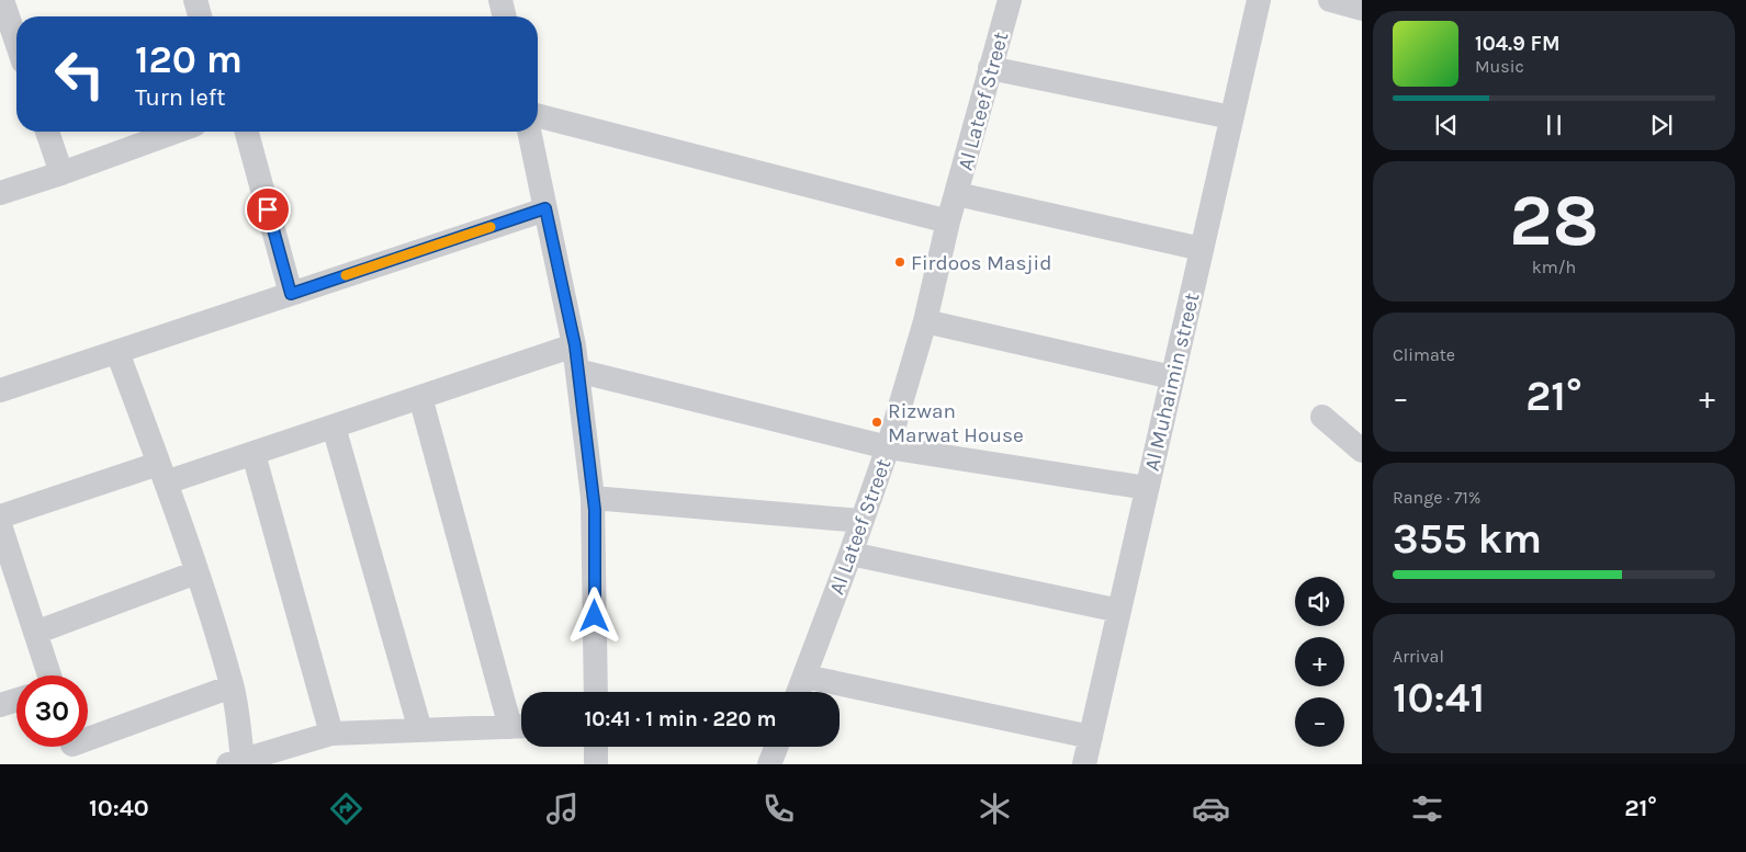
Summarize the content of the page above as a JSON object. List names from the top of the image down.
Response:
{
  "streets": {
    "street": ["Al Lateef Street", "Al Muhaimin street"]
  },
  "places": ["Firdoos Masjid", "Rizwan Marwat House"],
  "page": {
    "turn": ["120 m", "Turn left"],
    "song": ["104.9 FM", "Music"],
    "tile": [
      ["28", "km/h"],
      "Climate",
      ["Range · 71%", "355 km"],
      ["Arrival", "10:41"]
    ],
    "heat": ["−", "21°", "+"],
    "map_buttons": ["+", "−"],
    "limit": "30",
    "trip": "10:41 · 1 min · 220 m",
    "tabs": ["10:40", "21°"]
  }
}
